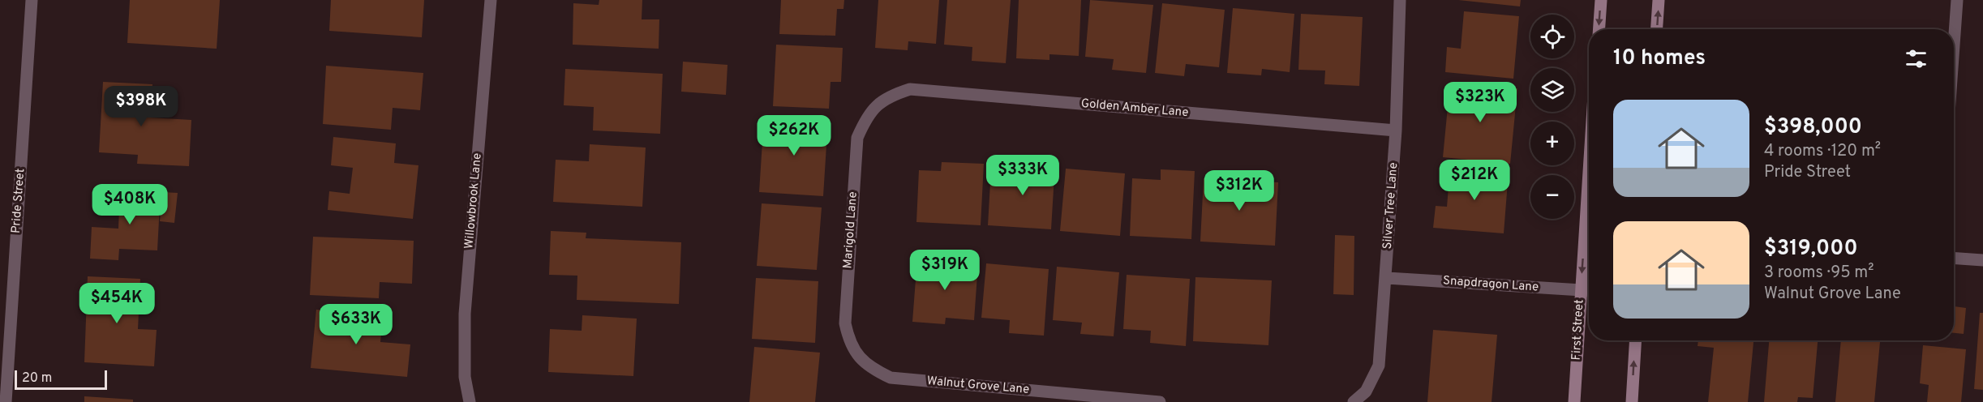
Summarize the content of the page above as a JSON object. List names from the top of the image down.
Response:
{
  "streets": {
    "main road": ["First Street"],
    "street": [
      "Golden Amber Lane",
      "Pride Street",
      "Willowbrook Lane",
      "Silver Tree Lane",
      "Marigold Lane",
      "Snapdragon Lane",
      "Walnut Grove Lane"
    ]
  },
  "crossings": [
    ["Golden Amber Lane", "Silver Tree Lane"],
    ["Golden Amber Lane", "Marigold Lane"],
    ["Silver Tree Lane", "Snapdragon Lane"],
    ["Marigold Lane", "Walnut Grove Lane"],
    ["Snapdragon Lane", "First Street"]
  ],
  "one_way": ["First Street"],
  "scale_bar": "20 m",
  "page": {
    "map_buttons": ["+", "−"],
    "heading": "10 homes",
    "price": [
      "$323K",
      "$398K",
      "$262K",
      "$333K",
      "$212K",
      "$312K",
      "$408K",
      "$319K",
      "$454K",
      "$633K"
    ],
    "list": [
      {
        "name": "$398,000",
        "note": "4 rooms · 120 m² · Pride Street"
      },
      {
        "name": "$319,000",
        "note": "3 rooms · 95 m² · Walnut Grove Lane"
      }
    ],
    "scale": "20 m"
  }
}
